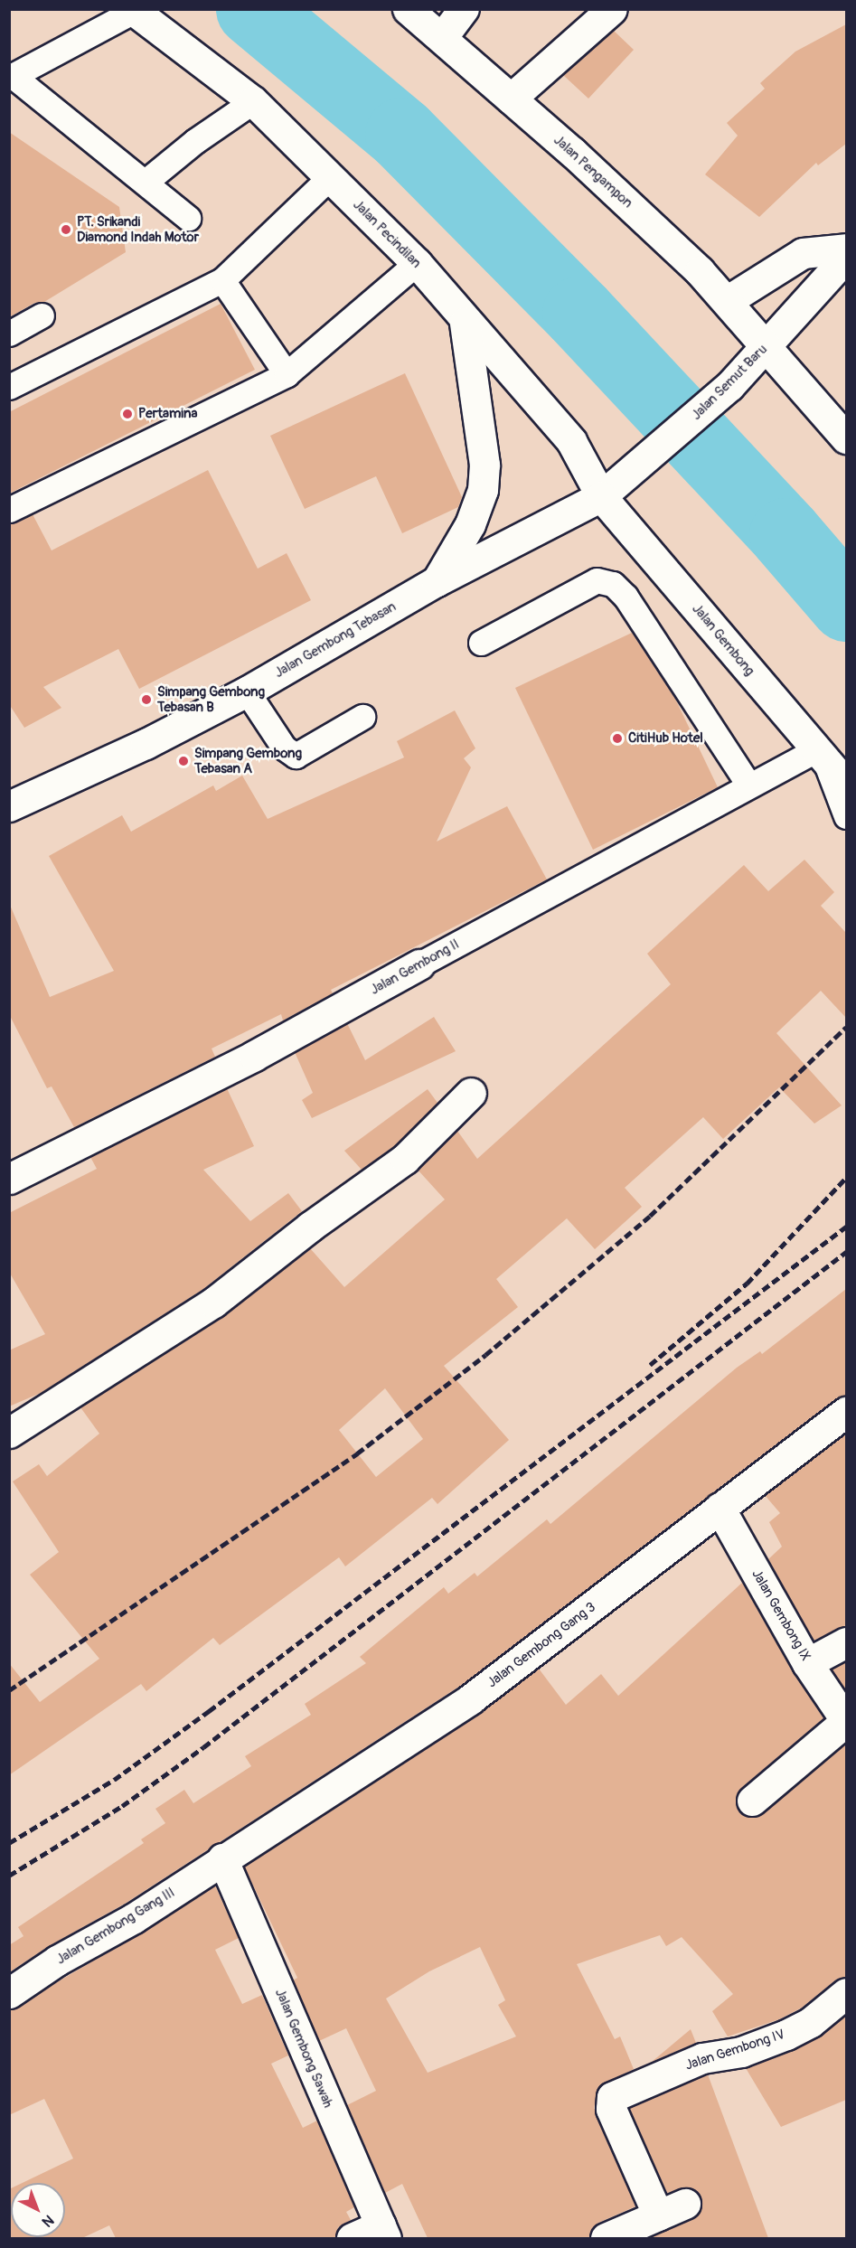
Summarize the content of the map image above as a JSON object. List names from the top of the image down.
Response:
{
  "streets": {
    "street": [
      "Jalan Pengampon",
      "Jalan Pecindilan",
      "Jalan Semut Baru",
      "Jalan Gembong Tebasan",
      "Jalan Gembong",
      "Jalan Gembong II",
      "Jalan Gembong IX",
      "Jalan Gembong Gang 3",
      "Jalan Gembong Gang III",
      "Jalan Gembong Sawah",
      "Jalan Gembong IV"
    ]
  },
  "crossings": [
    ["Jalan Pengampon", "Jalan Semut Baru"],
    ["Jalan Pecindilan", "Jalan Semut Baru"],
    ["Jalan Pecindilan", "Jalan Gembong Tebasan"],
    ["Jalan Pecindilan", "Jalan Gembong"],
    ["Jalan Semut Baru", "Jalan Gembong Tebasan"],
    ["Jalan Semut Baru", "Jalan Gembong"],
    ["Jalan Gembong Tebasan", "Jalan Gembong"],
    ["Jalan Gembong", "Jalan Gembong II"],
    ["Jalan Gembong IX", "Jalan Gembong Gang 3"],
    ["Jalan Gembong Gang 3", "Jalan Gembong Gang III"],
    ["Jalan Gembong Gang 3", "Jalan Gembong Sawah"],
    ["Jalan Gembong Gang III", "Jalan Gembong Sawah"]
  ],
  "places": [
    "PT. Srikandi Diamond Indah Motor",
    "Pertamina",
    "Simpang Gembong Tebasan B",
    "CitiHub Hotel",
    "Simpang Gembong Tebasan A"
  ],
  "north": "bottom right"
}
